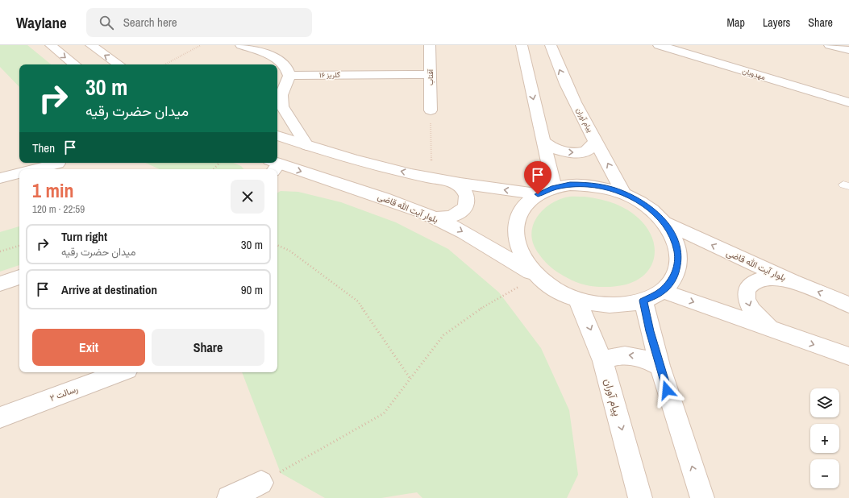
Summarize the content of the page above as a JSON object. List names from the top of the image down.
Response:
{
  "streets": {
    "main road": [
      "مهدویان",
      "گلریز ۱۶",
      "آفتاب",
      "پیام آوران",
      "بلوار آیت ‌الله قاضی",
      "رسالت ۲"
    ]
  },
  "crossings": [
    ["گلریز ۱۶", "آفتاب"]
  ],
  "page": {
    "header": "Waylane",
    "search": "Search here",
    "nav": ["Map", "Layers", "Share"],
    "turn": ["30 m", "میدان حضرت رقیه"],
    "then": "Then",
    "heading": ["1 min", "120 m · 22:59"],
    "list": [
      {
        "name": "Turn right",
        "note": "میدان حضرت رقیه",
        "value": "30 m"
      },
      {
        "name": "Arrive at destination",
        "value": "90 m"
      }
    ],
    "buttons": ["Exit", "Share"],
    "map_buttons": ["+", "−"]
  }
}
